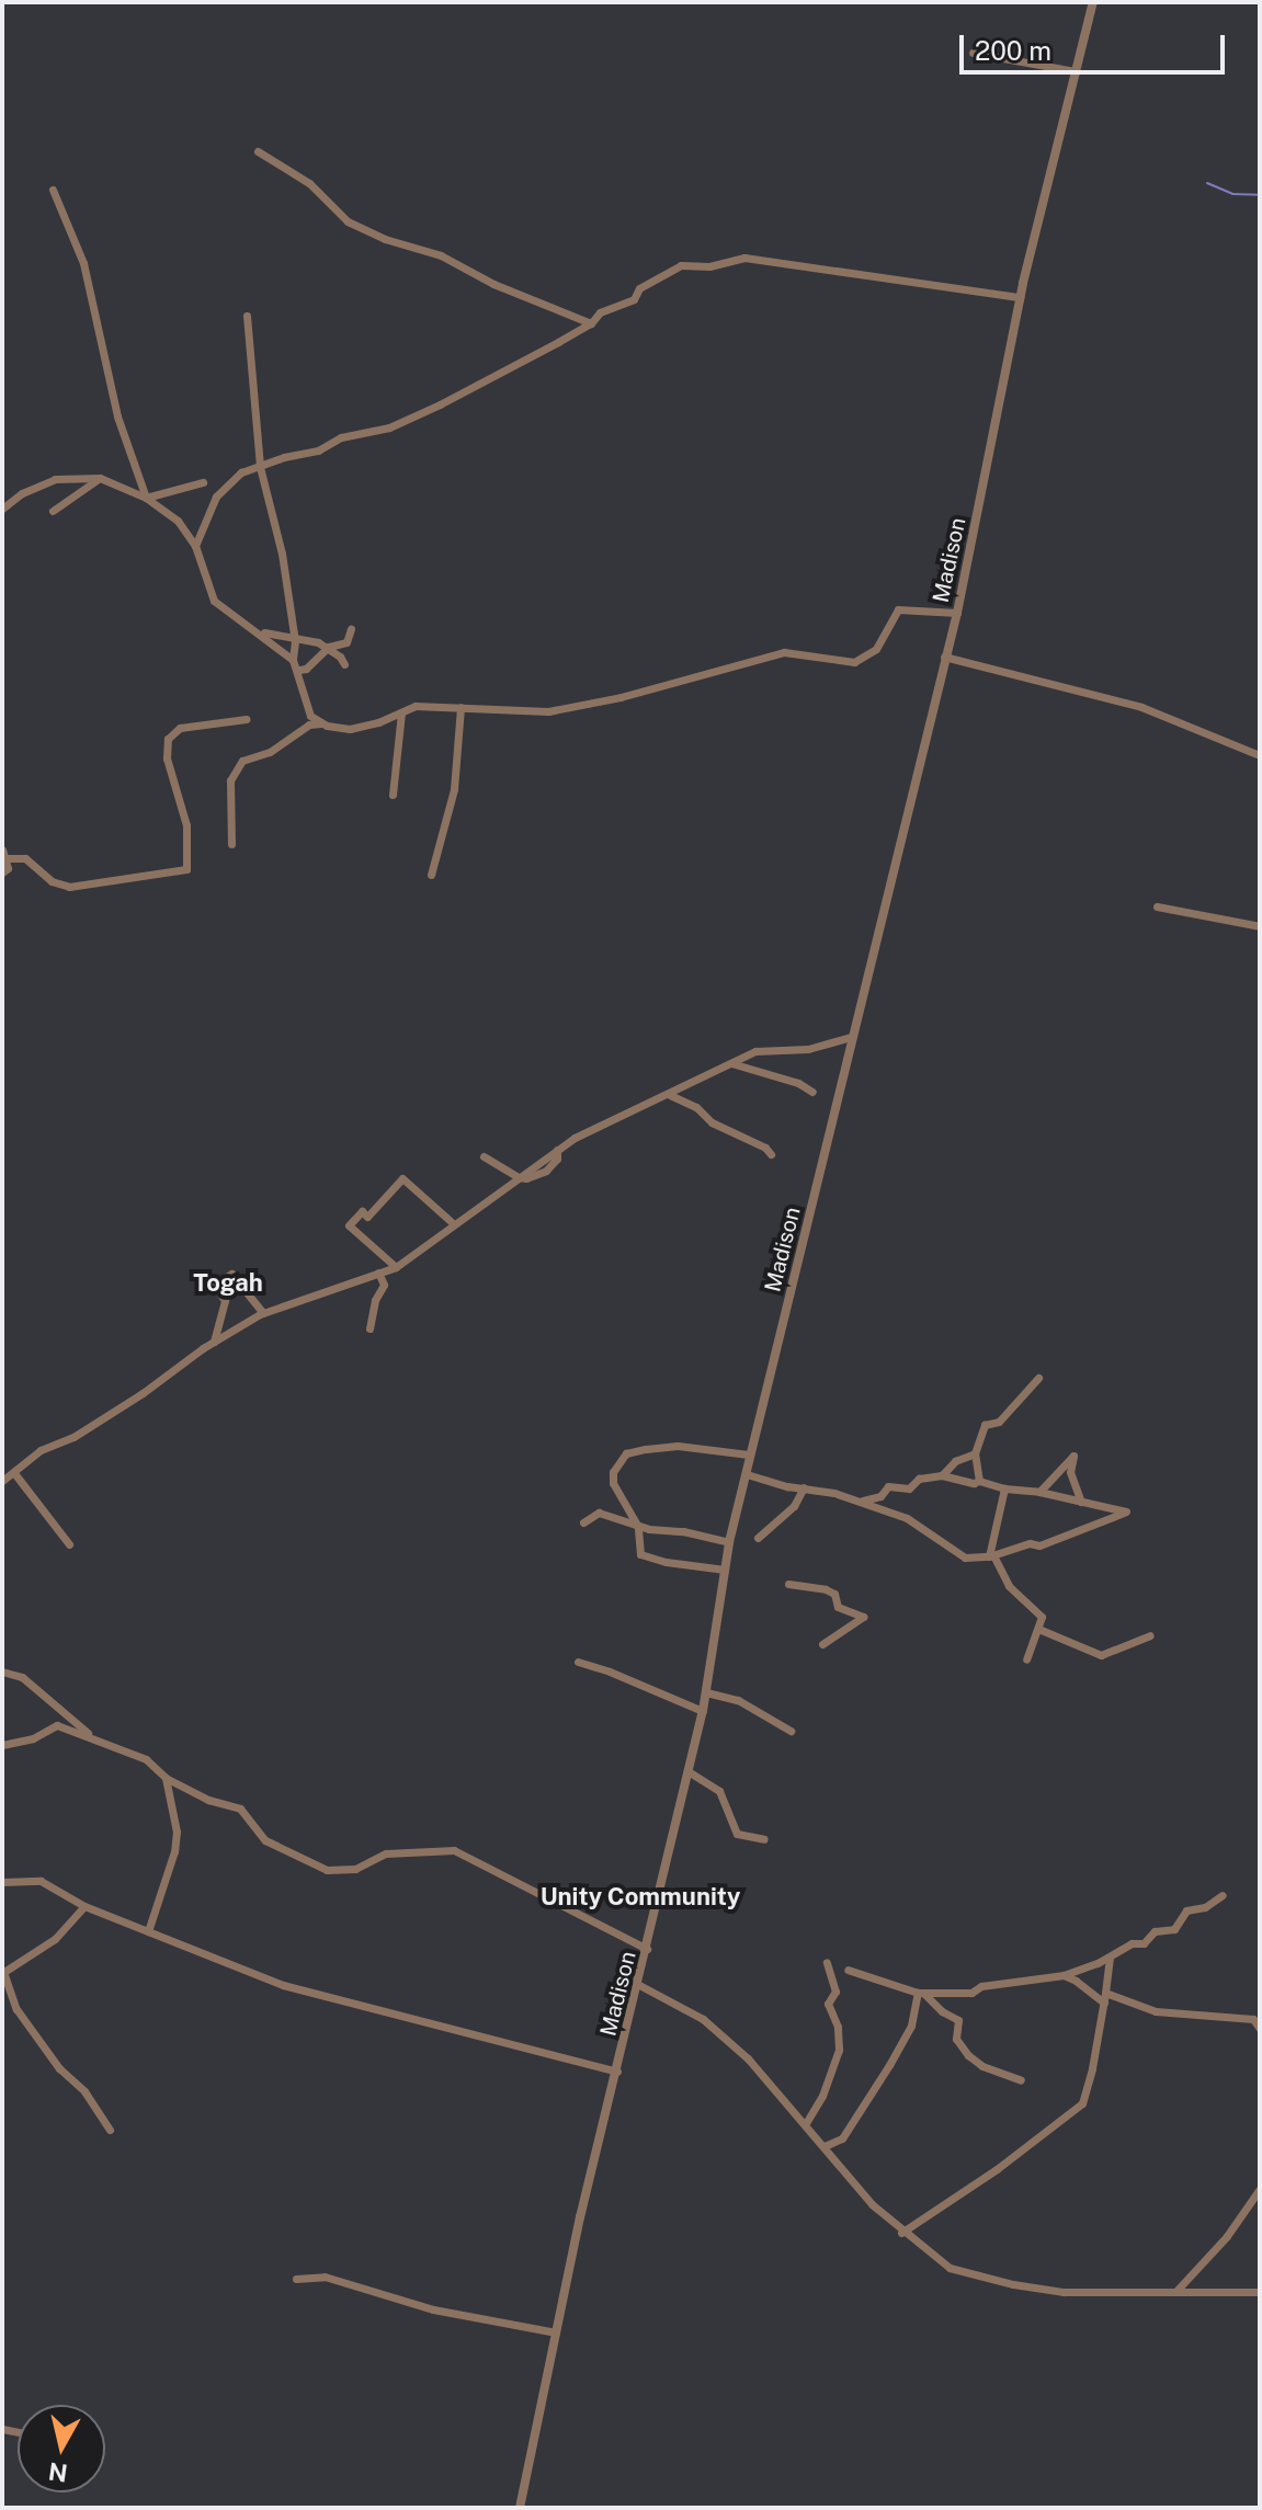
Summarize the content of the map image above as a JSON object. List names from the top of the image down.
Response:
{
  "streets": {
    "street": ["Madison"]
  },
  "districts": ["Togah", "Unity Community"],
  "scale_bar": "200 m",
  "north": "bottom"
}
